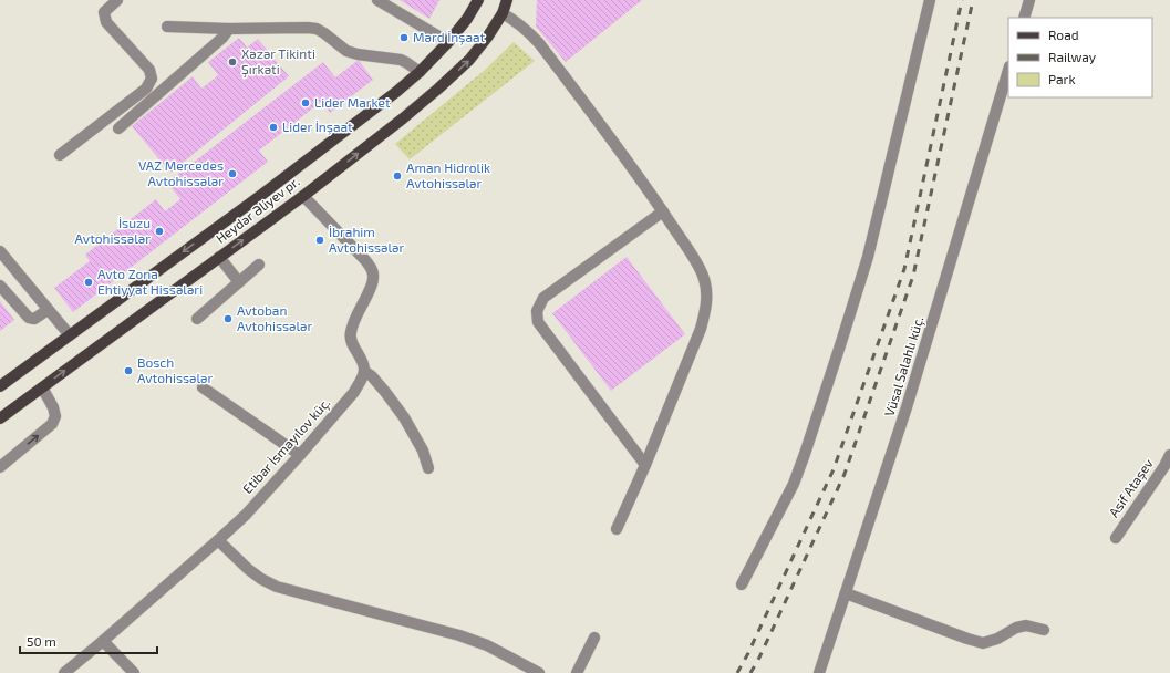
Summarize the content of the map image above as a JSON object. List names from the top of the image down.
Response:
{
  "streets": {
    "main road": ["Heydər Əliyev pr."],
    "street": ["Vüsal Salahlı küç.", "Etibar İsmayılov küç.", "Asif Ataşev"]
  },
  "places": [
    "Mərd İnşaat",
    "Xəzər Tikinti Şırkəti",
    "Lider Market",
    "Lider İnşaat",
    "VAZ Mercedes Avtohissələr",
    "Aman Hidrolik Avtohissələr",
    "İsuzu Avtohissələr",
    "İbrahim Avtohissələr",
    "Avto Zona Ehtiyyat Hissələri",
    "Avtoban Avtohissələr",
    "Bosch Avtohissələr"
  ],
  "legend": ["Road", "Railway", "Park"],
  "scale_bar": "50 m"
}
